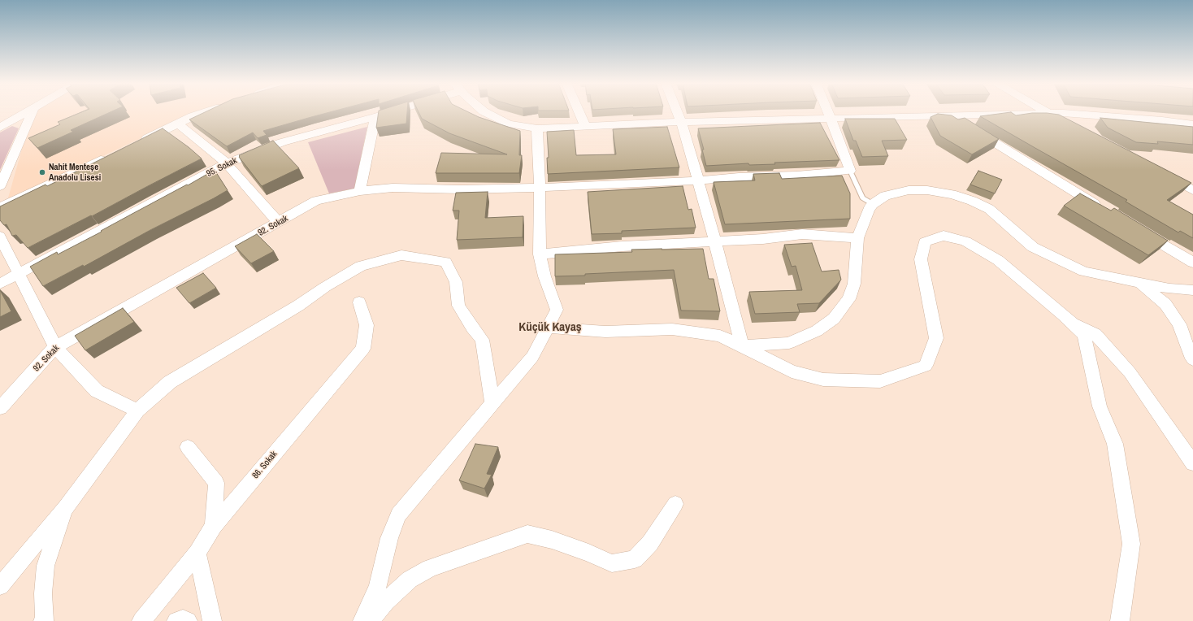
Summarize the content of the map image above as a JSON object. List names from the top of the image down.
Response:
{
  "streets": {
    "street": ["95. Sokak", "92. Sokak", "86. Sokak"]
  },
  "districts": ["Küçük Kayaş"],
  "places": ["Nahit Menteşe Anadolu Lisesi"]
}
